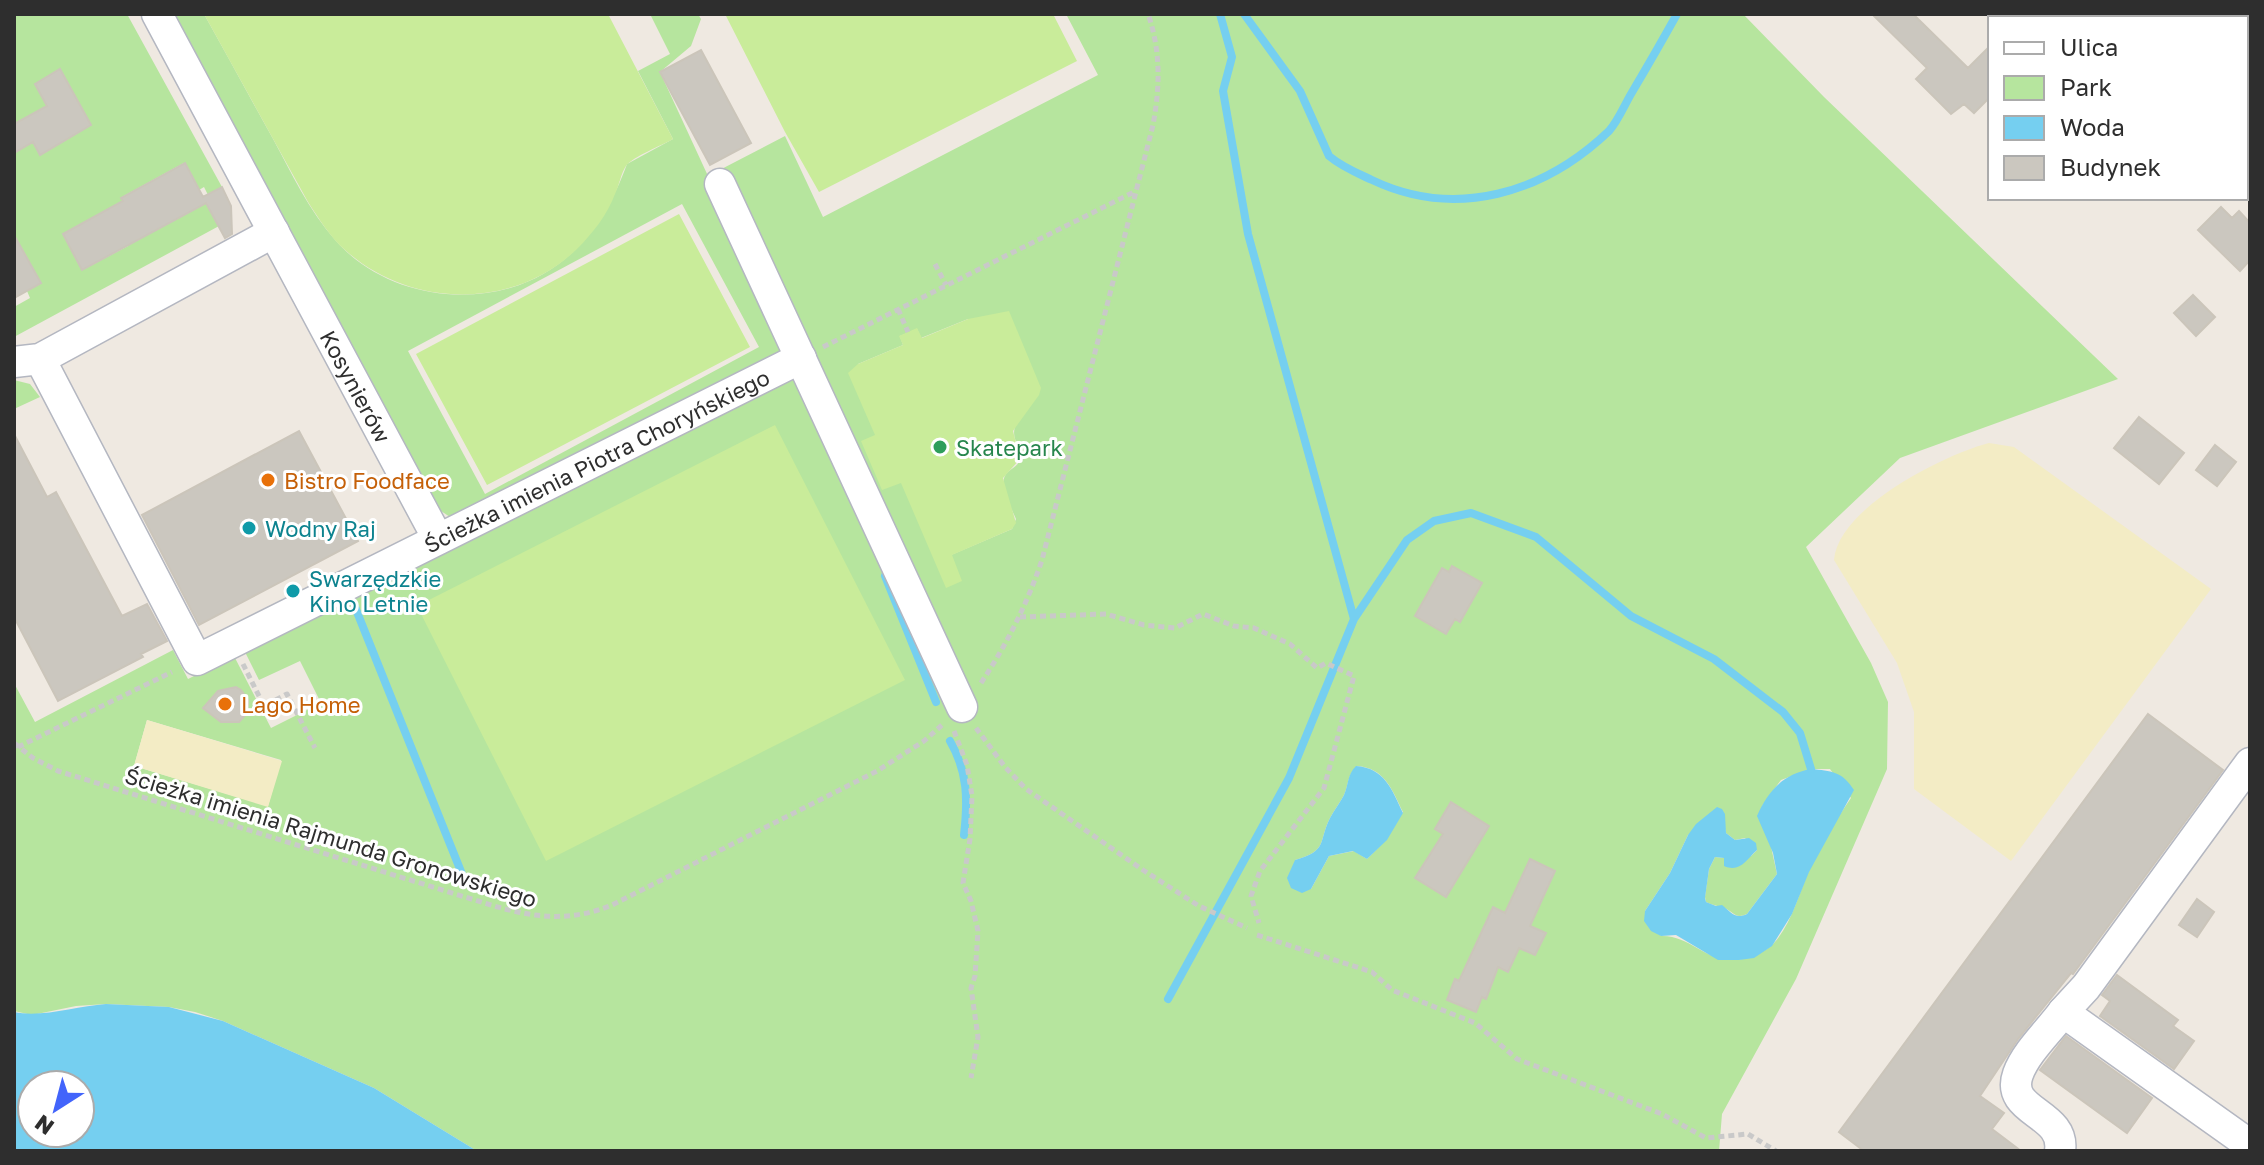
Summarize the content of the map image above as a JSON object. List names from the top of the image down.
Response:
{
  "streets": {
    "street": ["Kosynierów", "Ścieżka imienia Piotra Choryńskiego"],
    "path": ["Ścieżka imienia Rajmunda Gronowskiego"]
  },
  "crossings": [
    ["Kosynierów", "Ścieżka imienia Piotra Choryńskiego"]
  ],
  "places": [
    "Skatepark",
    "Bistro Foodface",
    "Wodny Raj",
    "Swarzędzkie Kino Letnie",
    "Lago Home"
  ],
  "legend": [
    "Ulica",
    "Park",
    "Woda",
    "Budynek"
  ],
  "north": "bottom left"
}
